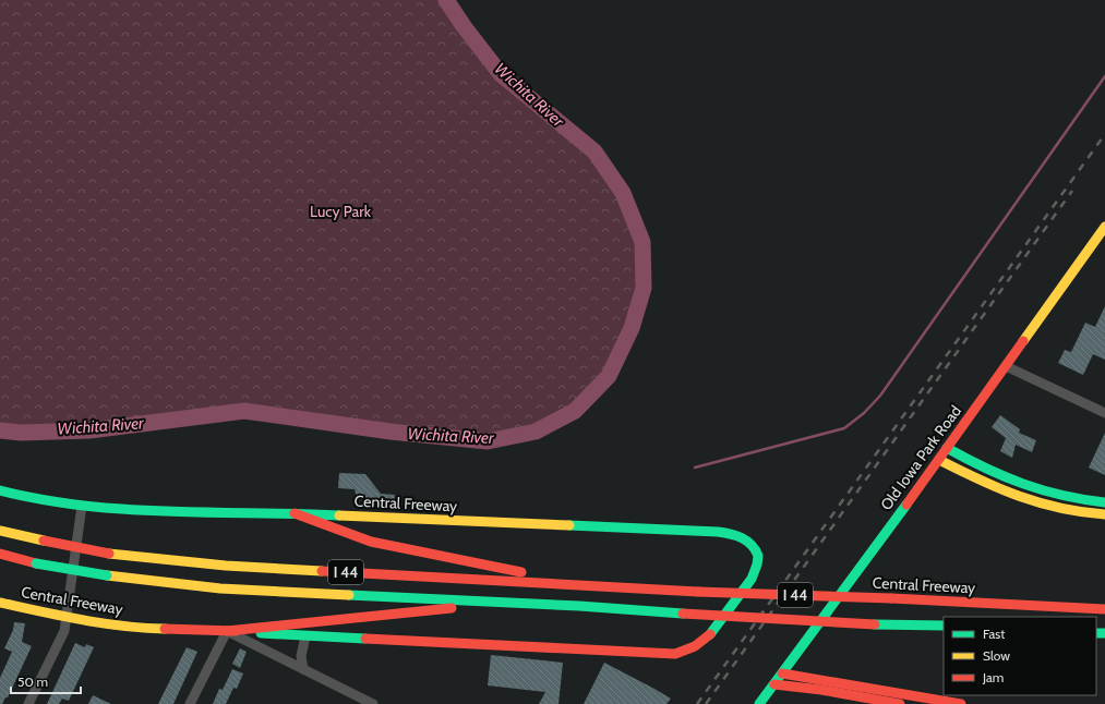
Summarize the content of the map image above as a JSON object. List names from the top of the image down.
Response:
{
  "streets": {
    "main road": ["Old Iowa Park Road", "Central Freeway", "I 44"]
  },
  "water": ["Wichita River"],
  "parks": ["Lucy Park"],
  "legend": ["Fast", "Slow", "Jam"],
  "scale_bar": "50 m"
}
